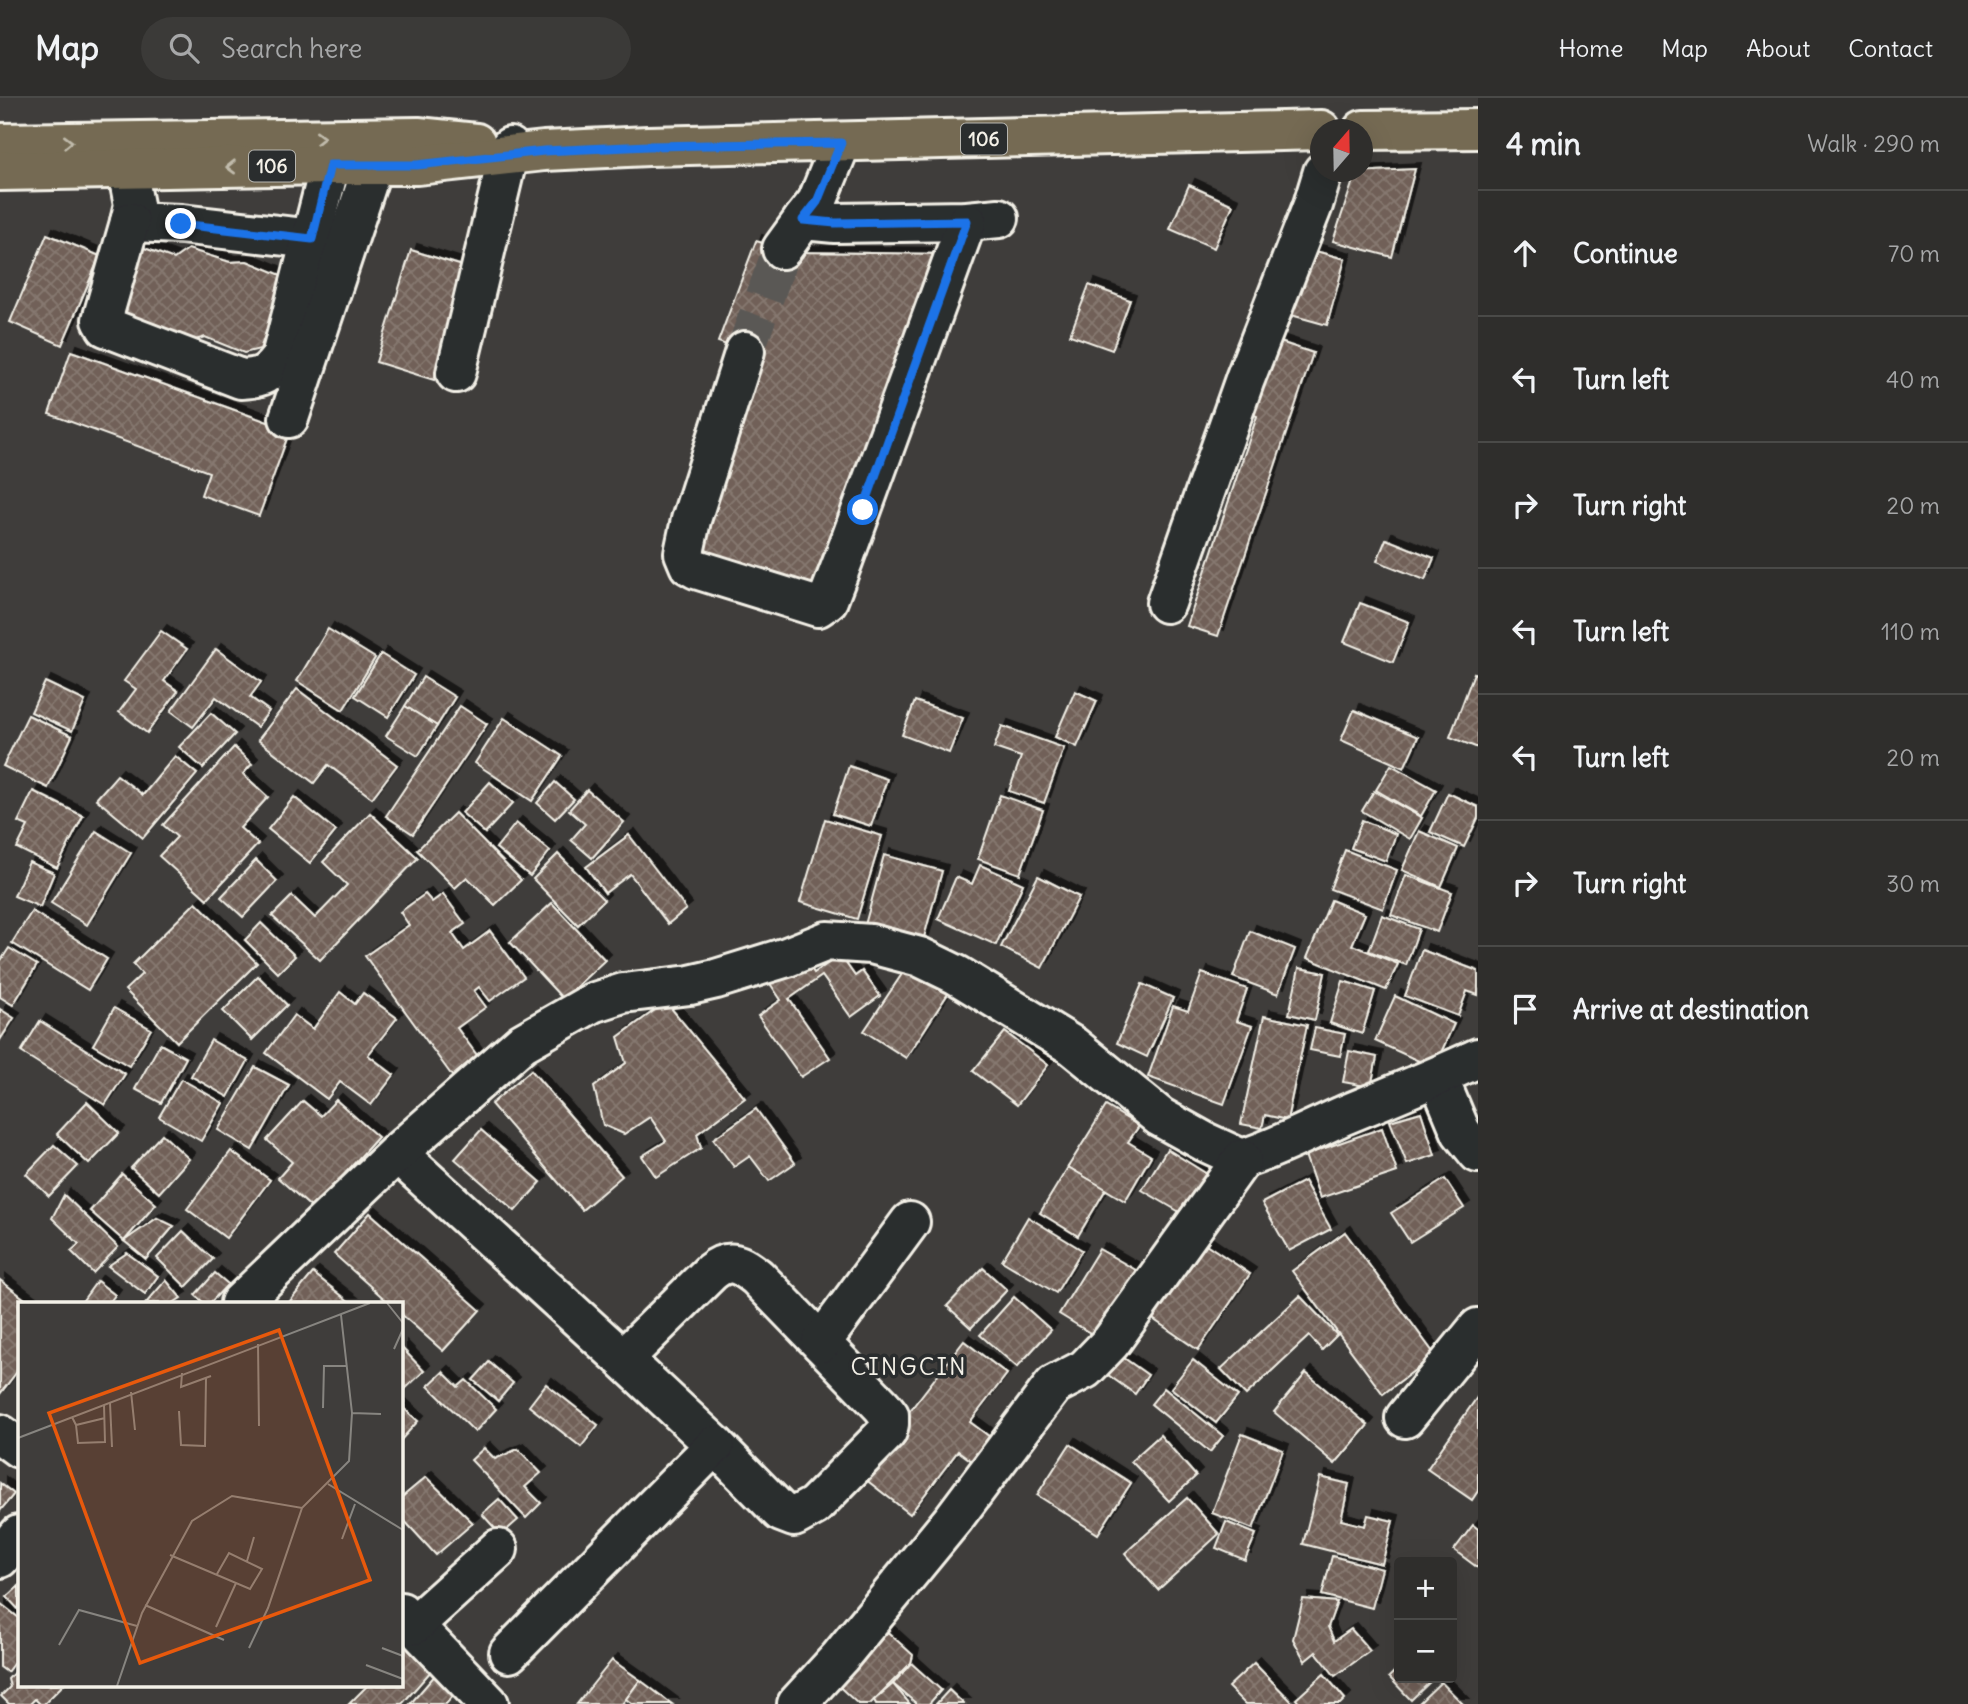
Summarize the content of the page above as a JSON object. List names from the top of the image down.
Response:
{
  "streets": {
    "main road": ["106"]
  },
  "districts": ["CINGCIN"],
  "north": "top",
  "page": {
    "header": "Map",
    "search": "Search here",
    "nav": [
      "Home",
      "Map",
      "About",
      "Contact"
    ],
    "heading": ["4 min", "Walk · 290 m"],
    "list": [
      ["Continue", "70 m"],
      ["Turn left", "40 m"],
      ["Turn right", "20 m"],
      ["Turn left", "110 m"],
      ["Turn left", "20 m"],
      ["Turn right", "30 m"],
      "Arrive at destination"
    ],
    "map_buttons": ["+", "−"]
  }
}
